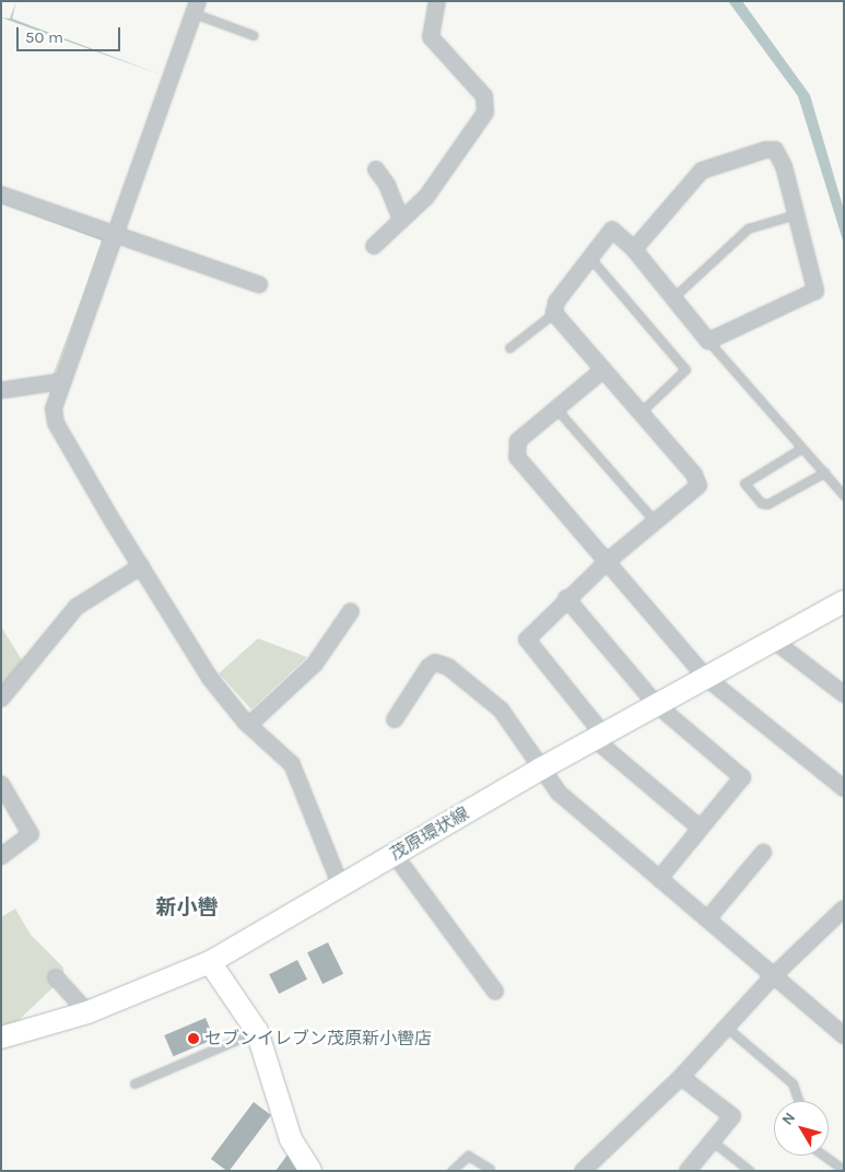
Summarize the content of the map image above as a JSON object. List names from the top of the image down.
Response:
{
  "streets": {
    "main road": ["茂原環状線"]
  },
  "districts": ["新小轡"],
  "places": ["セブンイレブン茂原新小轡店"],
  "scale_bar": "50 m",
  "north": "top left"
}
